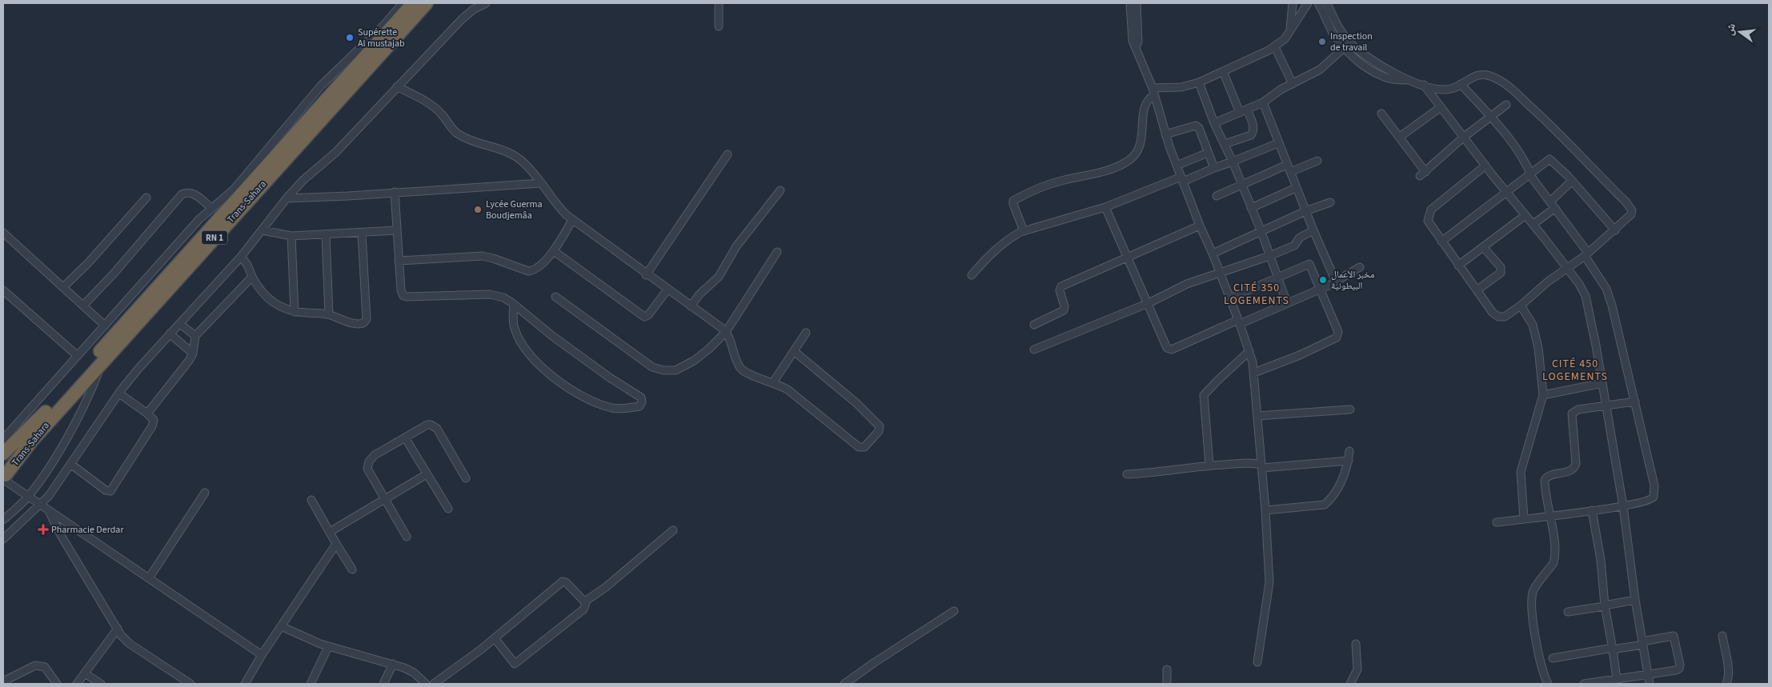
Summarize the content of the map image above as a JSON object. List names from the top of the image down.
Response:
{
  "streets": {
    "highway": ["Trans-Sahara", "RN 1"]
  },
  "districts": ["CITÉ 350 LOGEMENTS", "CITÉ 450 LOGEMENTS"],
  "places": {
    "other": [
      "Supérette Al mustajab",
      "Inspection de travail",
      "Lycée Guerma Boudjemâa",
      "مخبر الأعمال البيطونية"
    ],
    "health": ["Pharmacie Derdar"]
  },
  "north": "left"
}
